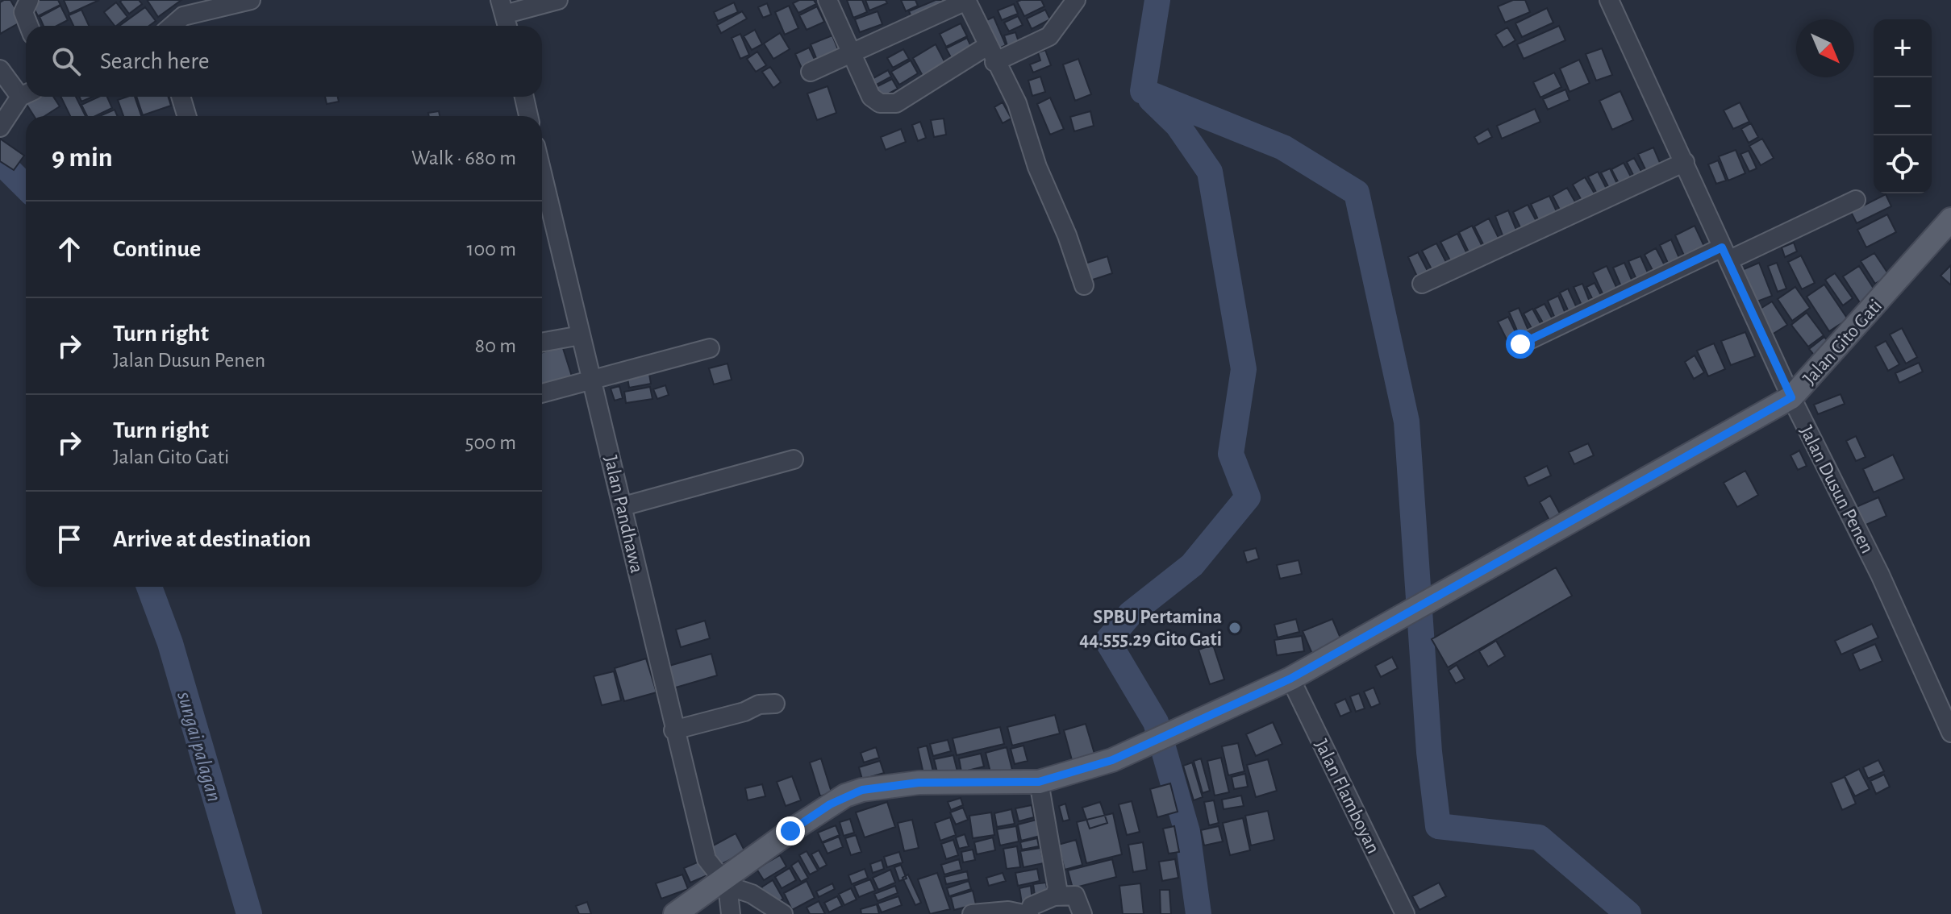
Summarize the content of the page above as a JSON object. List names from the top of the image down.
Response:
{
  "streets": {
    "main road": ["Jalan Gito Gati"],
    "street": ["Jalan Dusun Penen", "Jalan Pandhawa", "Jalan Flamboyan"]
  },
  "crossings": [
    ["Jalan Gito Gati", "Jalan Dusun Penen"],
    ["Jalan Gito Gati", "Jalan Pandhawa"],
    ["Jalan Gito Gati", "Jalan Flamboyan"]
  ],
  "water": ["sungai palagan"],
  "places": ["SPBU Pertamina 44.555.29 Gito Gati"],
  "north": "bottom right",
  "page": {
    "map_buttons": ["+", "−"],
    "search": "Search here",
    "heading": ["9 min", "Walk · 680 m"],
    "list": [
      ["Continue", "100 m"],
      ["Turn right", "Jalan Dusun Penen", "80 m"],
      ["Turn right", "Jalan Gito Gati", "500 m"],
      "Arrive at destination"
    ]
  }
}
